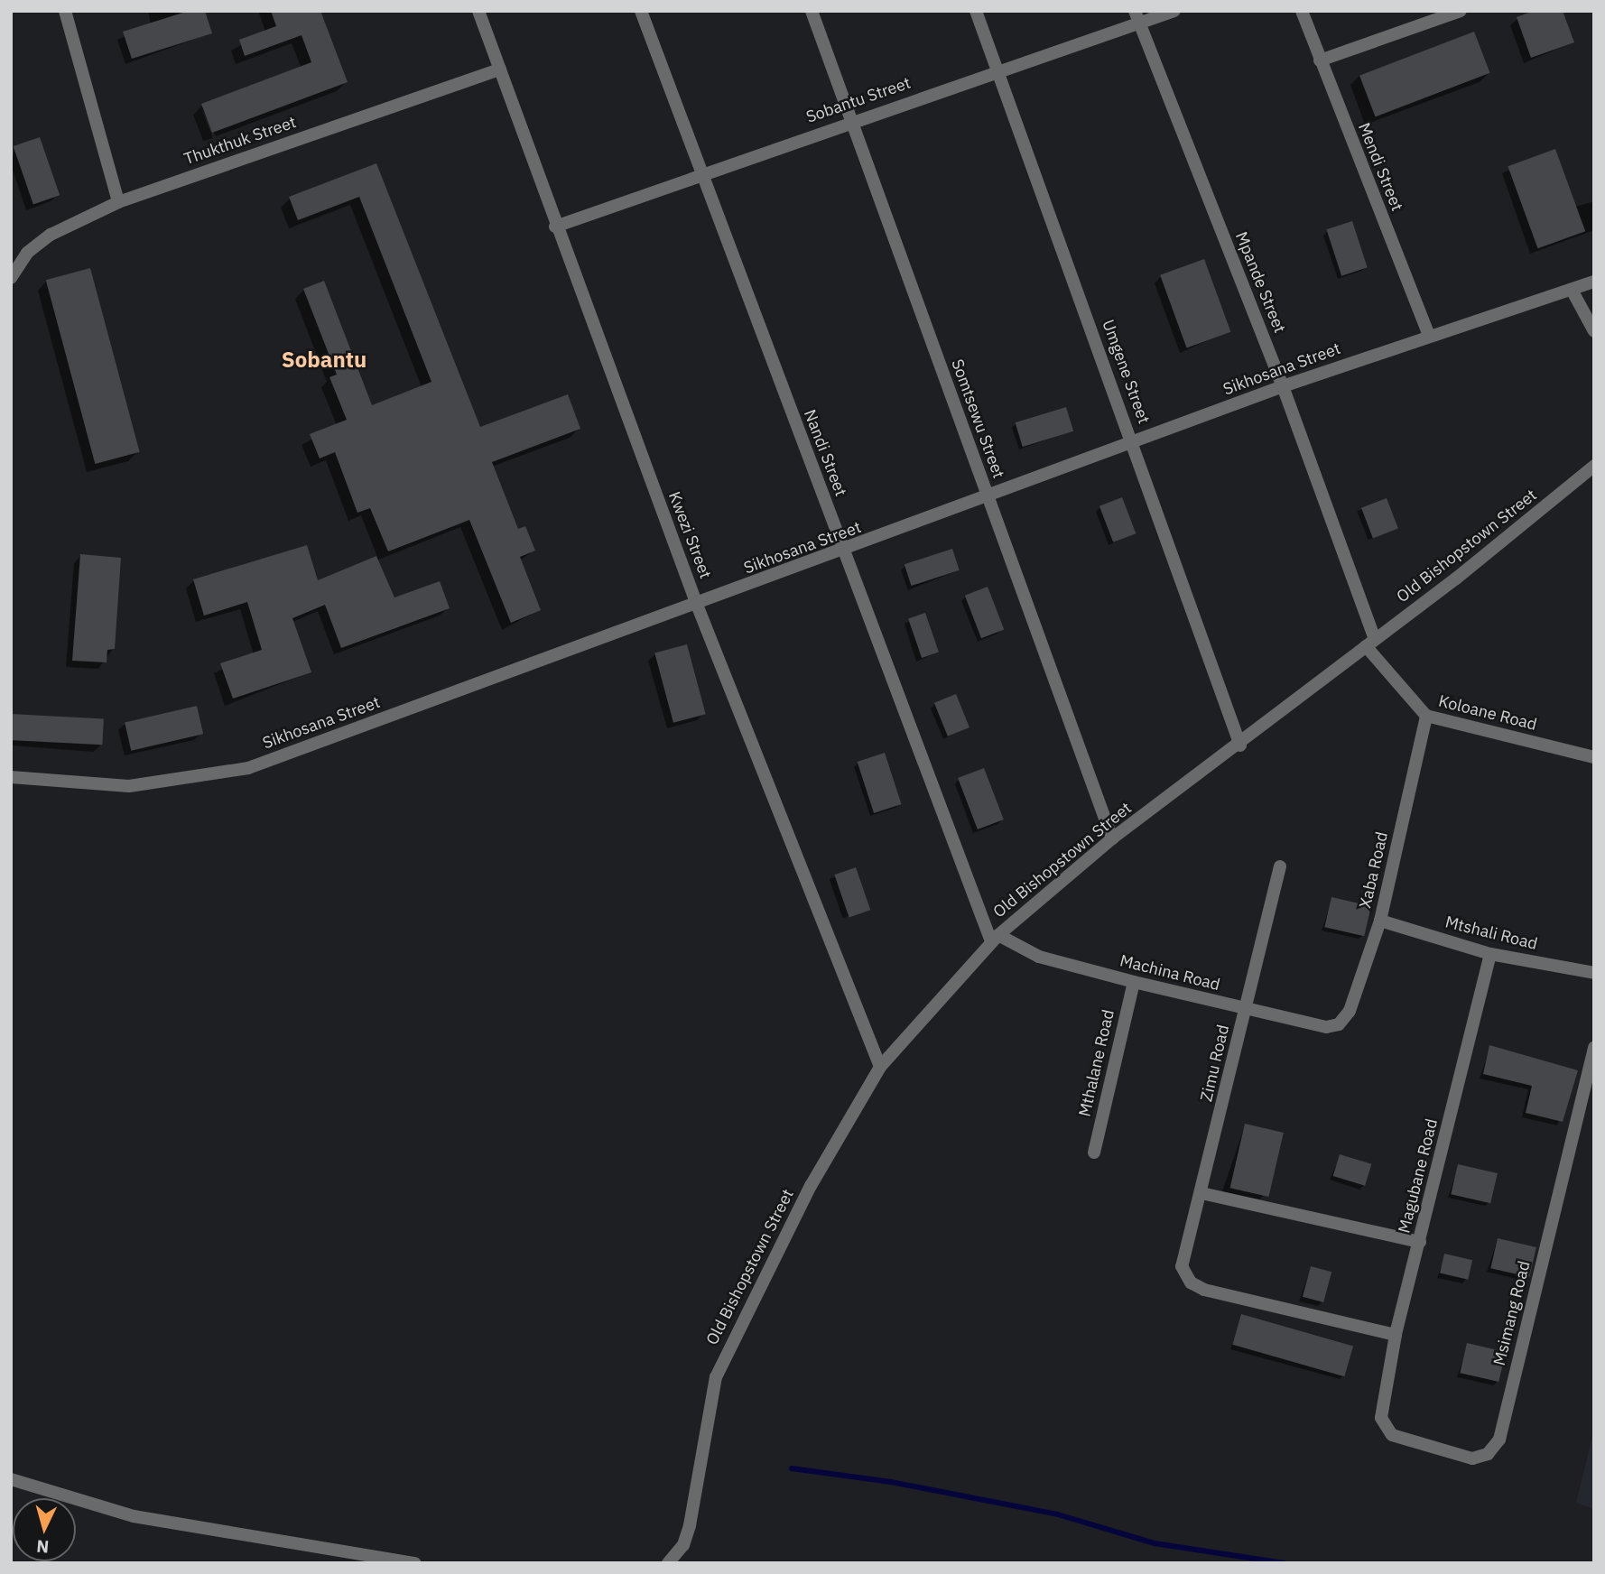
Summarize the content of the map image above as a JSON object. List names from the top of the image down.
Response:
{
  "streets": {
    "street": [
      "Sobantu Street",
      "Thukthuk Street",
      "Mendi Street",
      "Mpande Street",
      "Sikhosana Street",
      "Umgene Street",
      "Somtsewu Street",
      "Nandi Street",
      "Kwezi Street",
      "Old Bishopstown Street",
      "Koloane Road",
      "Xaba Road",
      "Mtshali Road",
      "Machina Road",
      "Mthalane Road",
      "Zimu Road",
      "Magubane Road",
      "Msimang Road"
    ]
  },
  "crossings": [
    ["Sobantu Street", "Mpande Street"],
    ["Sobantu Street", "Umgene Street"],
    ["Sobantu Street", "Somtsewu Street"],
    ["Sobantu Street", "Nandi Street"],
    ["Sobantu Street", "Kwezi Street"],
    ["Thukthuk Street", "Kwezi Street"],
    ["Mendi Street", "Sikhosana Street"],
    ["Mpande Street", "Sikhosana Street"],
    ["Mpande Street", "Old Bishopstown Street"],
    ["Mpande Street", "Koloane Road"],
    ["Sikhosana Street", "Umgene Street"],
    ["Sikhosana Street", "Somtsewu Street"],
    ["Sikhosana Street", "Nandi Street"],
    ["Sikhosana Street", "Kwezi Street"],
    ["Umgene Street", "Old Bishopstown Street"],
    ["Somtsewu Street", "Old Bishopstown Street"],
    ["Nandi Street", "Old Bishopstown Street"],
    ["Nandi Street", "Machina Road"],
    ["Kwezi Street", "Old Bishopstown Street"],
    ["Old Bishopstown Street", "Koloane Road"],
    ["Old Bishopstown Street", "Machina Road"],
    ["Koloane Road", "Xaba Road"],
    ["Xaba Road", "Mtshali Road"],
    ["Xaba Road", "Machina Road"],
    ["Mtshali Road", "Magubane Road"],
    ["Machina Road", "Mthalane Road"],
    ["Machina Road", "Zimu Road"],
    ["Zimu Road", "Magubane Road"],
    ["Magubane Road", "Msimang Road"]
  ],
  "districts": ["Sobantu"],
  "north": "bottom"
}
